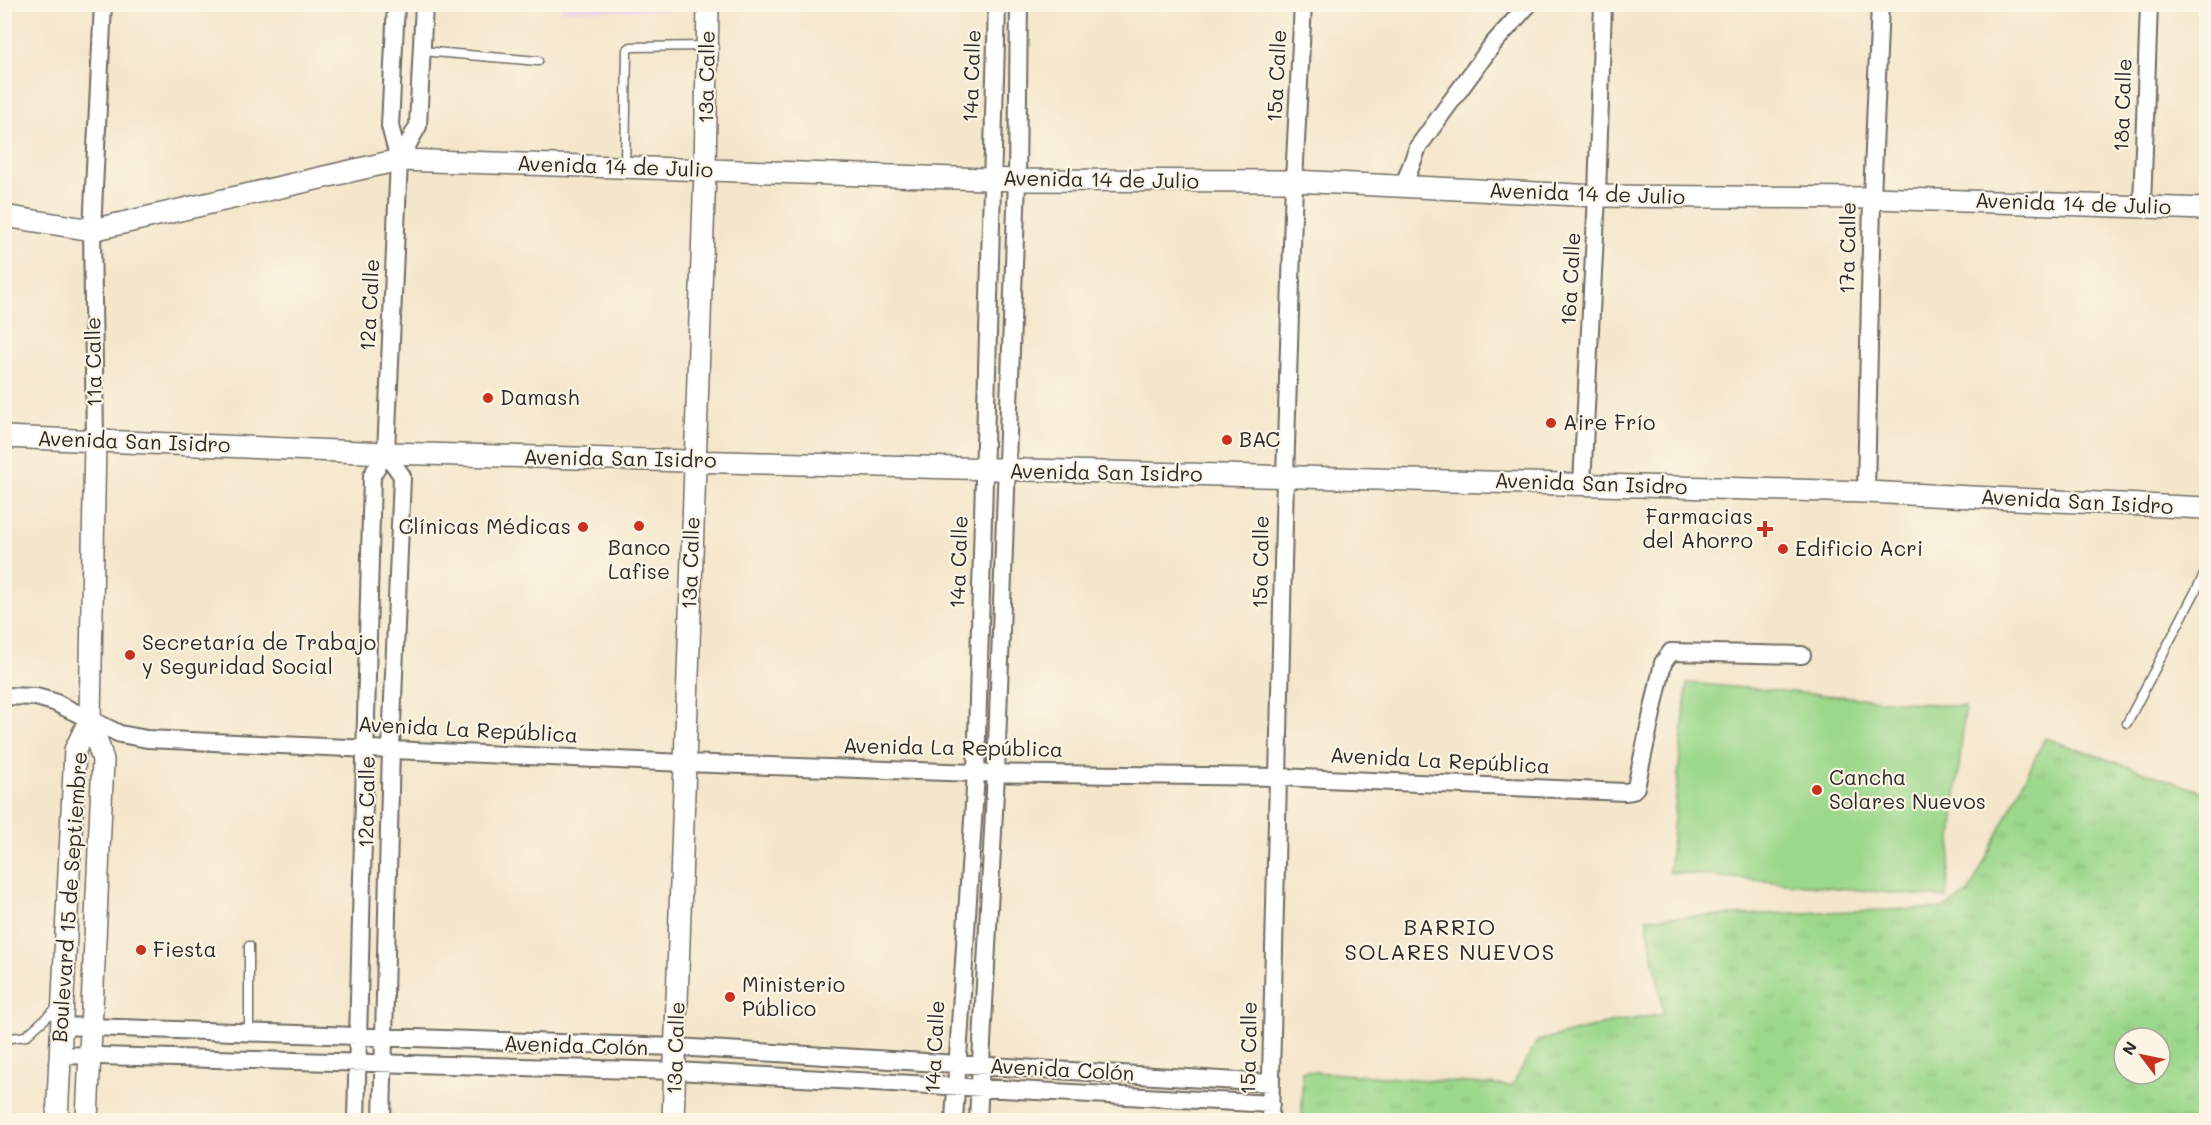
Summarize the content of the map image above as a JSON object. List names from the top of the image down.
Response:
{
  "streets": {
    "street": [
      "14a Calle",
      "15a Calle",
      "13a Calle",
      "18a Calle",
      "Avenida 14 de Julio",
      "17a Calle",
      "16a Calle",
      "12a Calle",
      "11a Calle",
      "Avenida San Isidro",
      "Avenida La República",
      "Boulevard 15 de Septiembre",
      "Avenida Colón"
    ]
  },
  "crossings": [
    ["14a Calle", "Avenida 14 de Julio"],
    ["14a Calle", "Avenida San Isidro"],
    ["14a Calle", "Avenida La República"],
    ["14a Calle", "Avenida Colón"],
    ["15a Calle", "Avenida 14 de Julio"],
    ["15a Calle", "Avenida San Isidro"],
    ["15a Calle", "Avenida La República"],
    ["15a Calle", "Avenida Colón"],
    ["13a Calle", "Avenida 14 de Julio"],
    ["13a Calle", "Avenida San Isidro"],
    ["13a Calle", "Avenida La República"],
    ["13a Calle", "Avenida Colón"],
    ["18a Calle", "Avenida 14 de Julio"],
    ["Avenida 14 de Julio", "17a Calle"],
    ["Avenida 14 de Julio", "16a Calle"],
    ["Avenida 14 de Julio", "12a Calle"],
    ["Avenida 14 de Julio", "11a Calle"],
    ["17a Calle", "Avenida San Isidro"],
    ["16a Calle", "Avenida San Isidro"],
    ["12a Calle", "Avenida San Isidro"],
    ["12a Calle", "Avenida La República"],
    ["12a Calle", "Avenida Colón"],
    ["11a Calle", "Avenida San Isidro"],
    ["11a Calle", "Avenida La República"],
    ["11a Calle", "Boulevard 15 de Septiembre"],
    ["Avenida La República", "Boulevard 15 de Septiembre"],
    ["Boulevard 15 de Septiembre", "Avenida Colón"]
  ],
  "districts": ["BARRIO SOLARES NUEVOS"],
  "places": {
    "other": [
      "Damash",
      "Aire Frío",
      "BAC",
      "Banco Lafise",
      "Clínicas Médicas",
      "Edificio Acri",
      "Secretaría de Trabajo y Seguridad Social",
      "Cancha Solares Nuevos",
      "Fiesta",
      "Ministerio Público"
    ],
    "health": ["Farmacias del Ahorro"]
  },
  "north": "top left"
}
